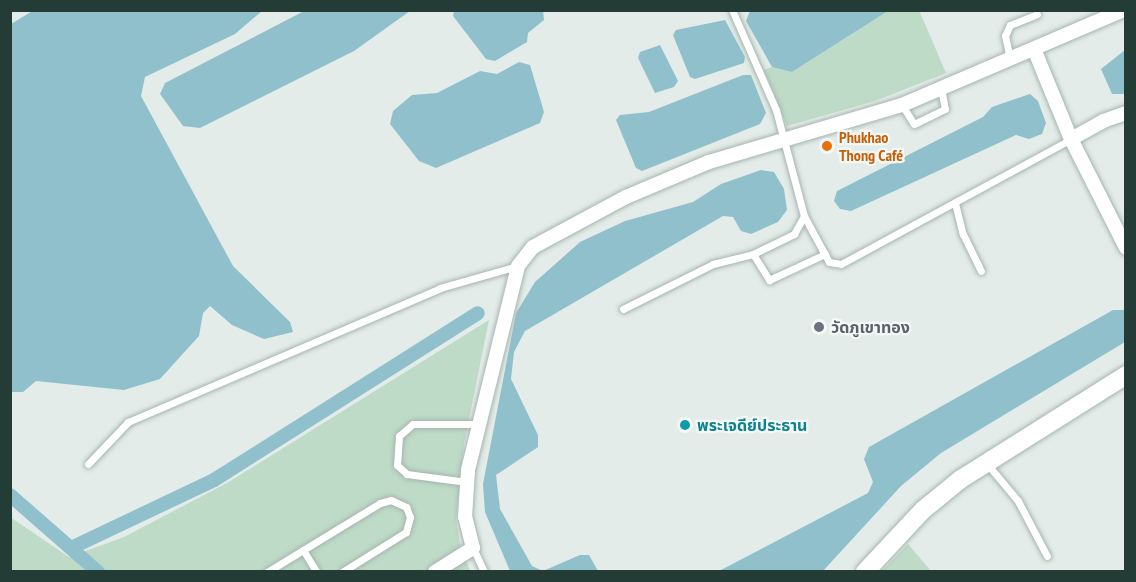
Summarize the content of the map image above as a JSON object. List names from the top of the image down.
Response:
{
  "places": ["Phukhao Thong Café", "วัดภูเขาทอง", "พระเจดีย์ประธาน"]
}
